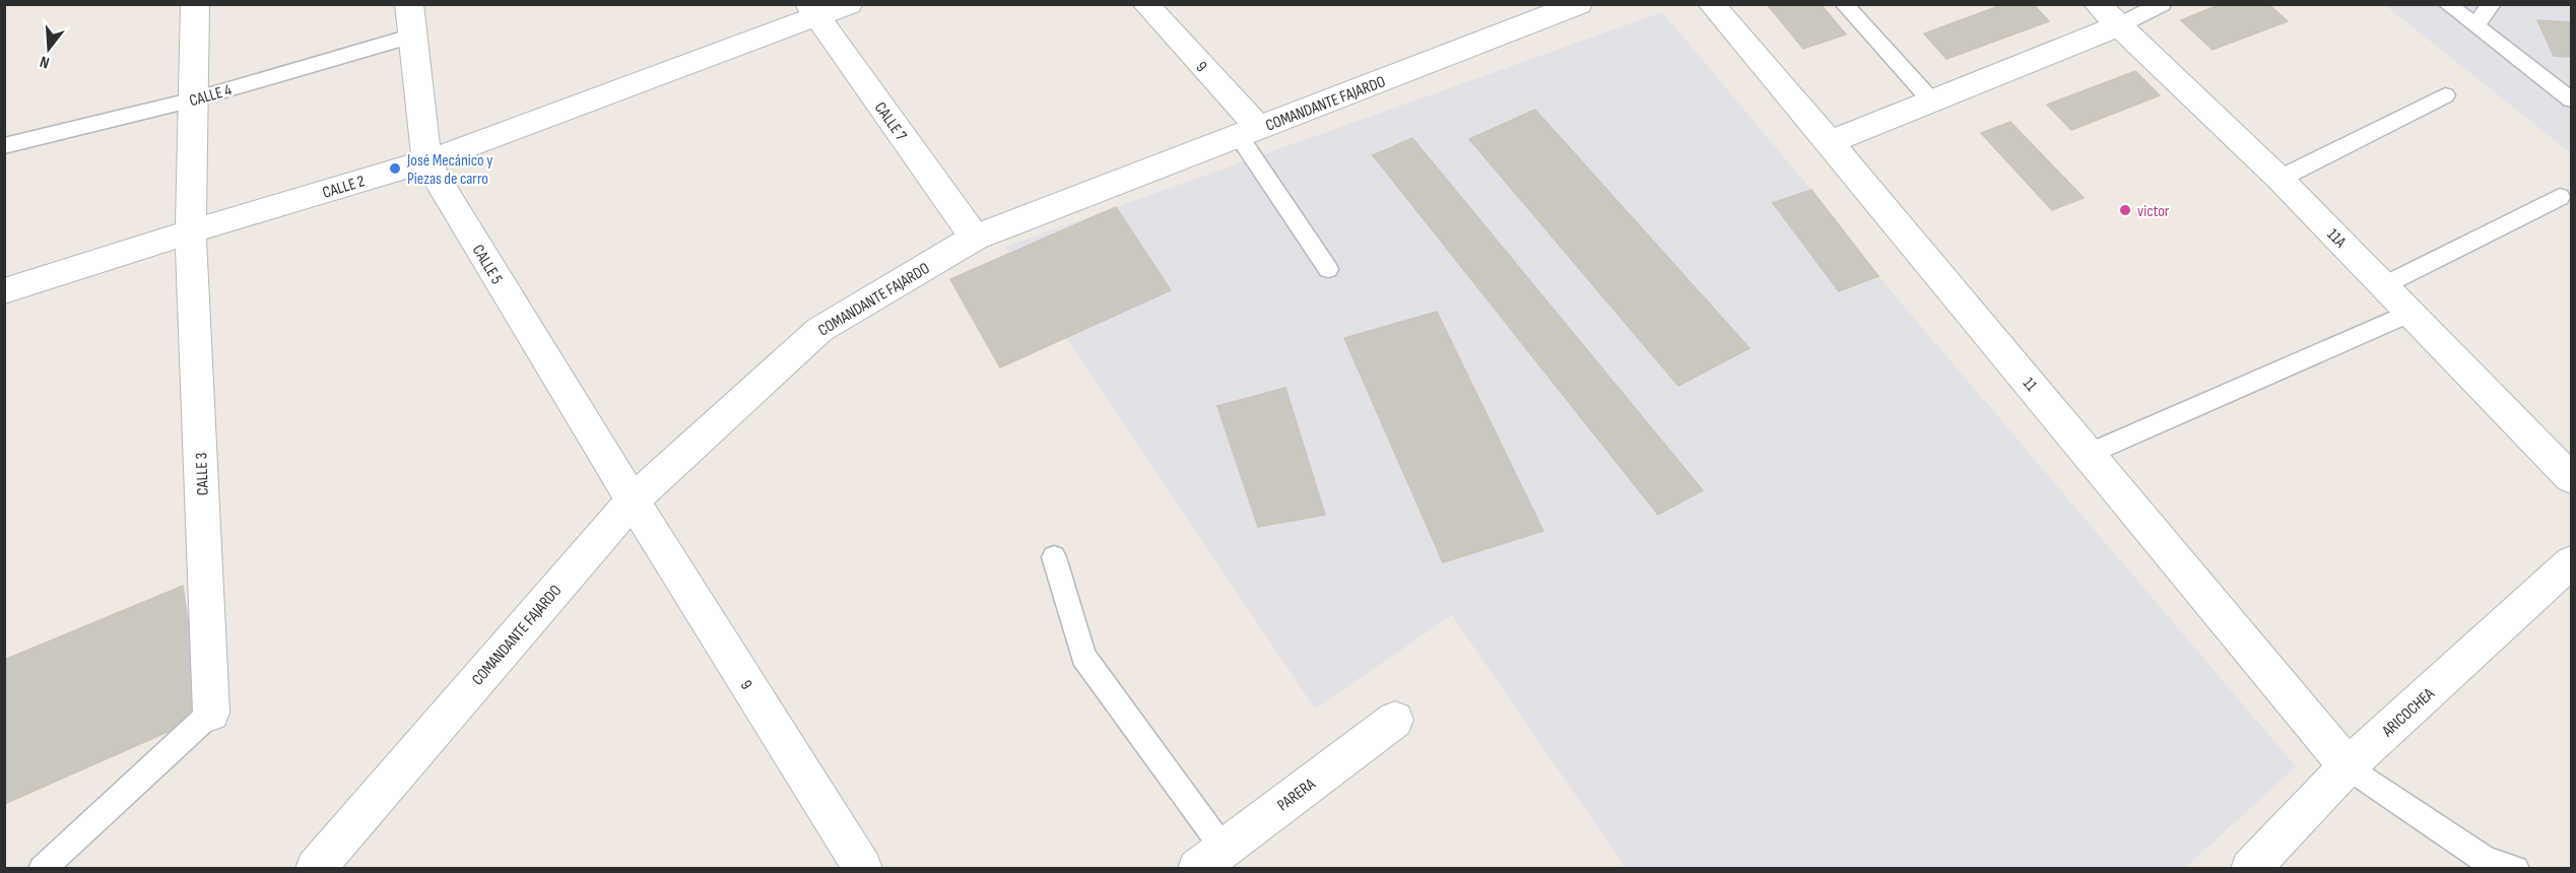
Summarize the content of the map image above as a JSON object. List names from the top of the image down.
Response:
{
  "streets": {
    "street": [
      "9",
      "COMANDANTE FAJARDO",
      "CALLE 7",
      "CALLE 2",
      "11A",
      "CALLE 5",
      "11",
      "CALLE 3",
      "ARICOCHEA",
      "PARERA"
    ],
    "lane": ["CALLE 4"]
  },
  "crossings": [
    ["9", "COMANDANTE FAJARDO"],
    ["9", "CALLE 5"],
    ["CALLE 4", "CALLE 5"],
    ["CALLE 4", "CALLE 3"],
    ["COMANDANTE FAJARDO", "CALLE 7"],
    ["COMANDANTE FAJARDO", "CALLE 5"],
    ["CALLE 7", "CALLE 2"],
    ["CALLE 2", "CALLE 5"],
    ["CALLE 2", "CALLE 3"],
    ["11", "ARICOCHEA"]
  ],
  "places": ["José Mecánico y Piezas de carro", "victor"],
  "north": "bottom"
}
